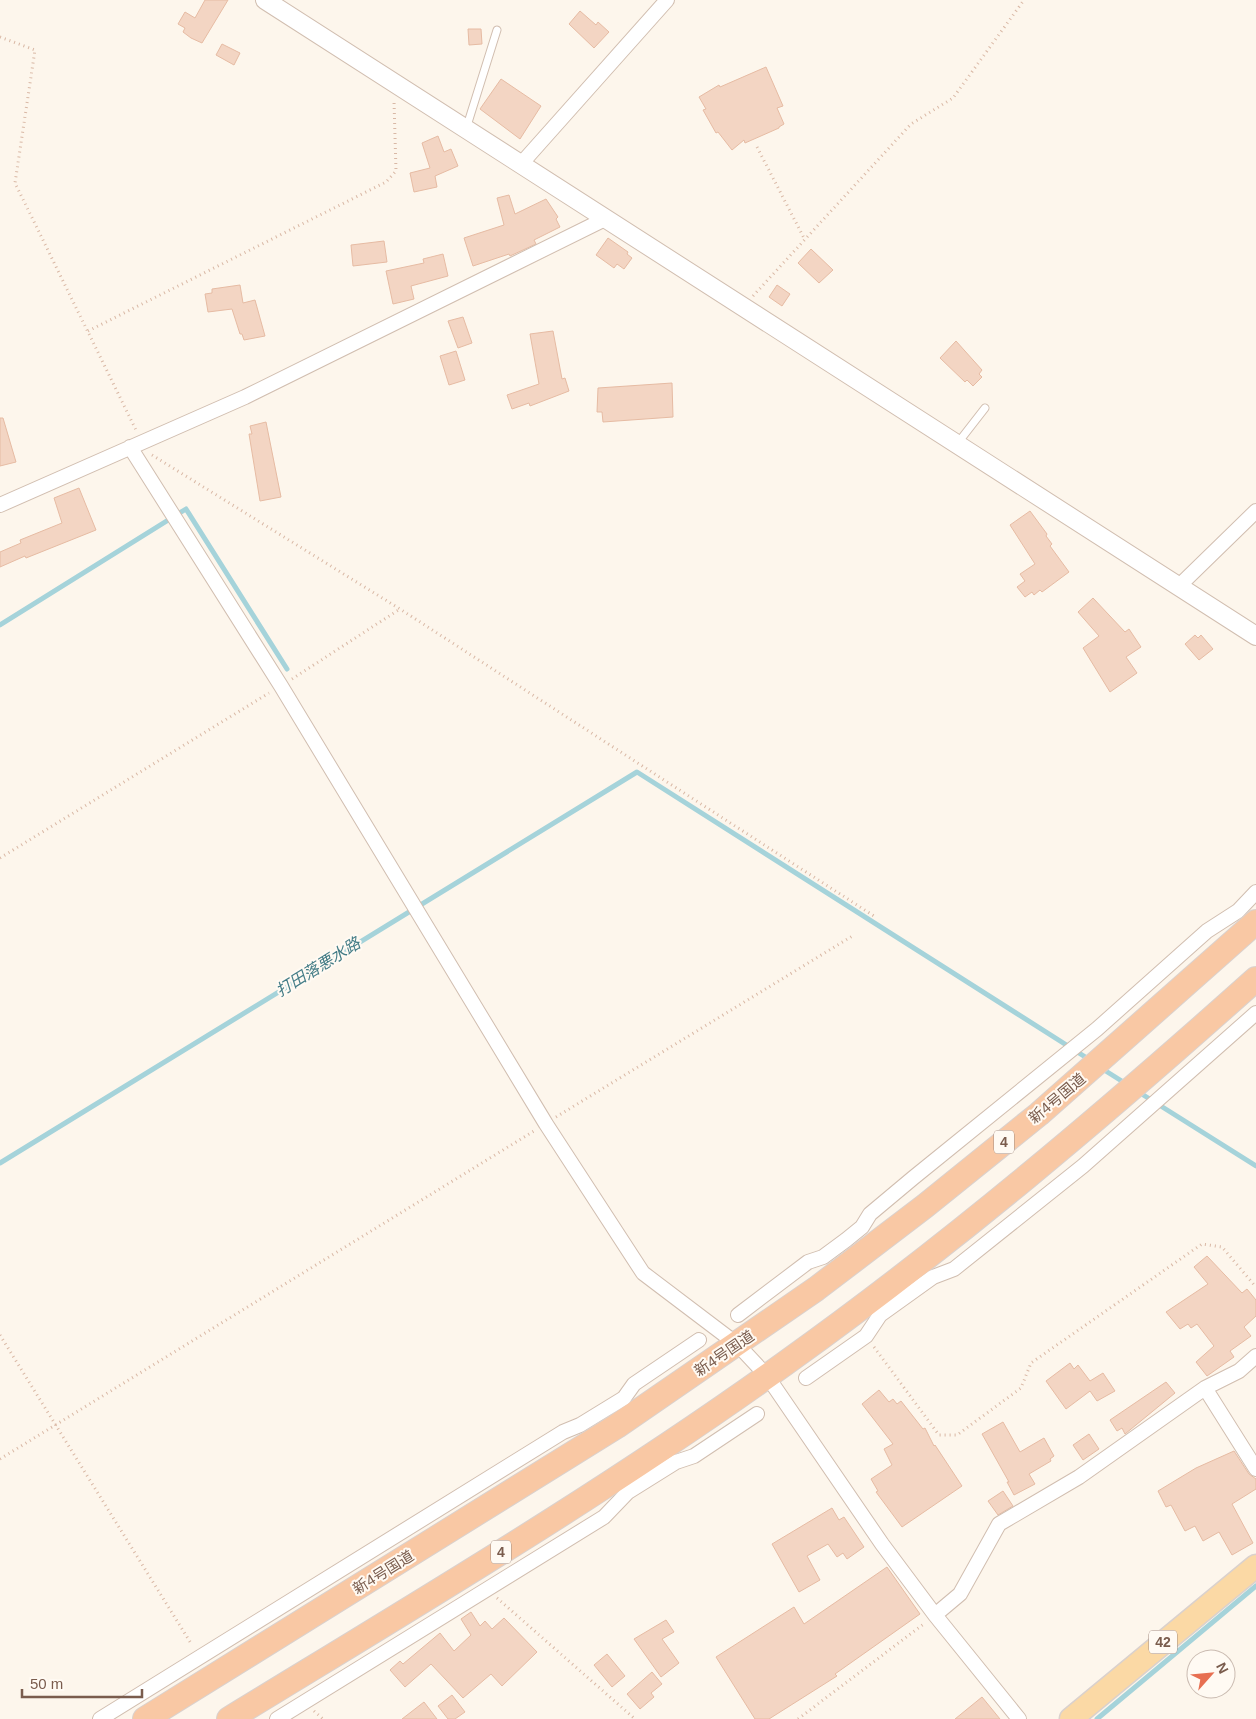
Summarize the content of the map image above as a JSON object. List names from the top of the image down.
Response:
{
  "streets": {
    "highway": ["新4号国道", "4"],
    "main road": ["42"]
  },
  "water": ["打田落悪水路"],
  "scale_bar": "50 m",
  "north": "top right"
}
